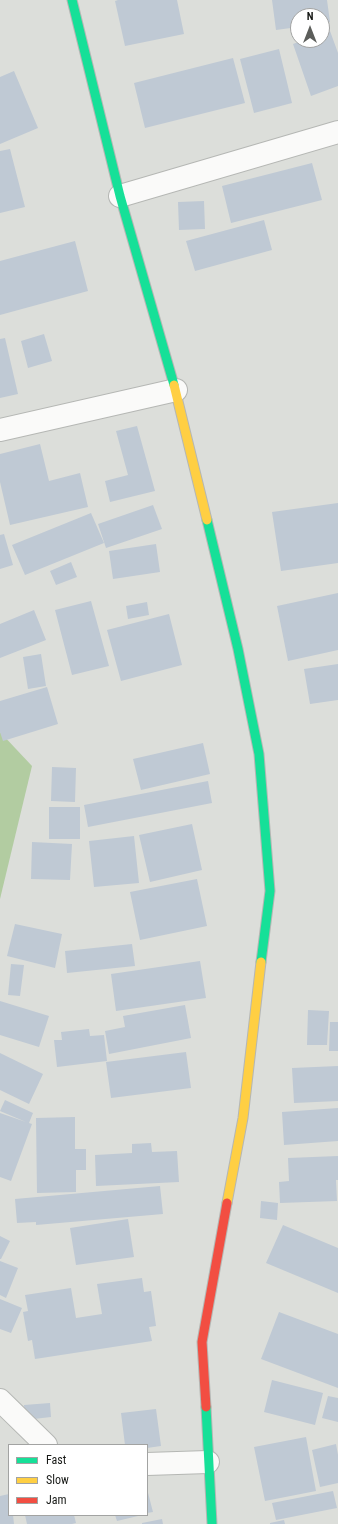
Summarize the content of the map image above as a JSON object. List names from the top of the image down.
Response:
{
  "legend": ["Fast", "Slow", "Jam"],
  "north": "top"
}
